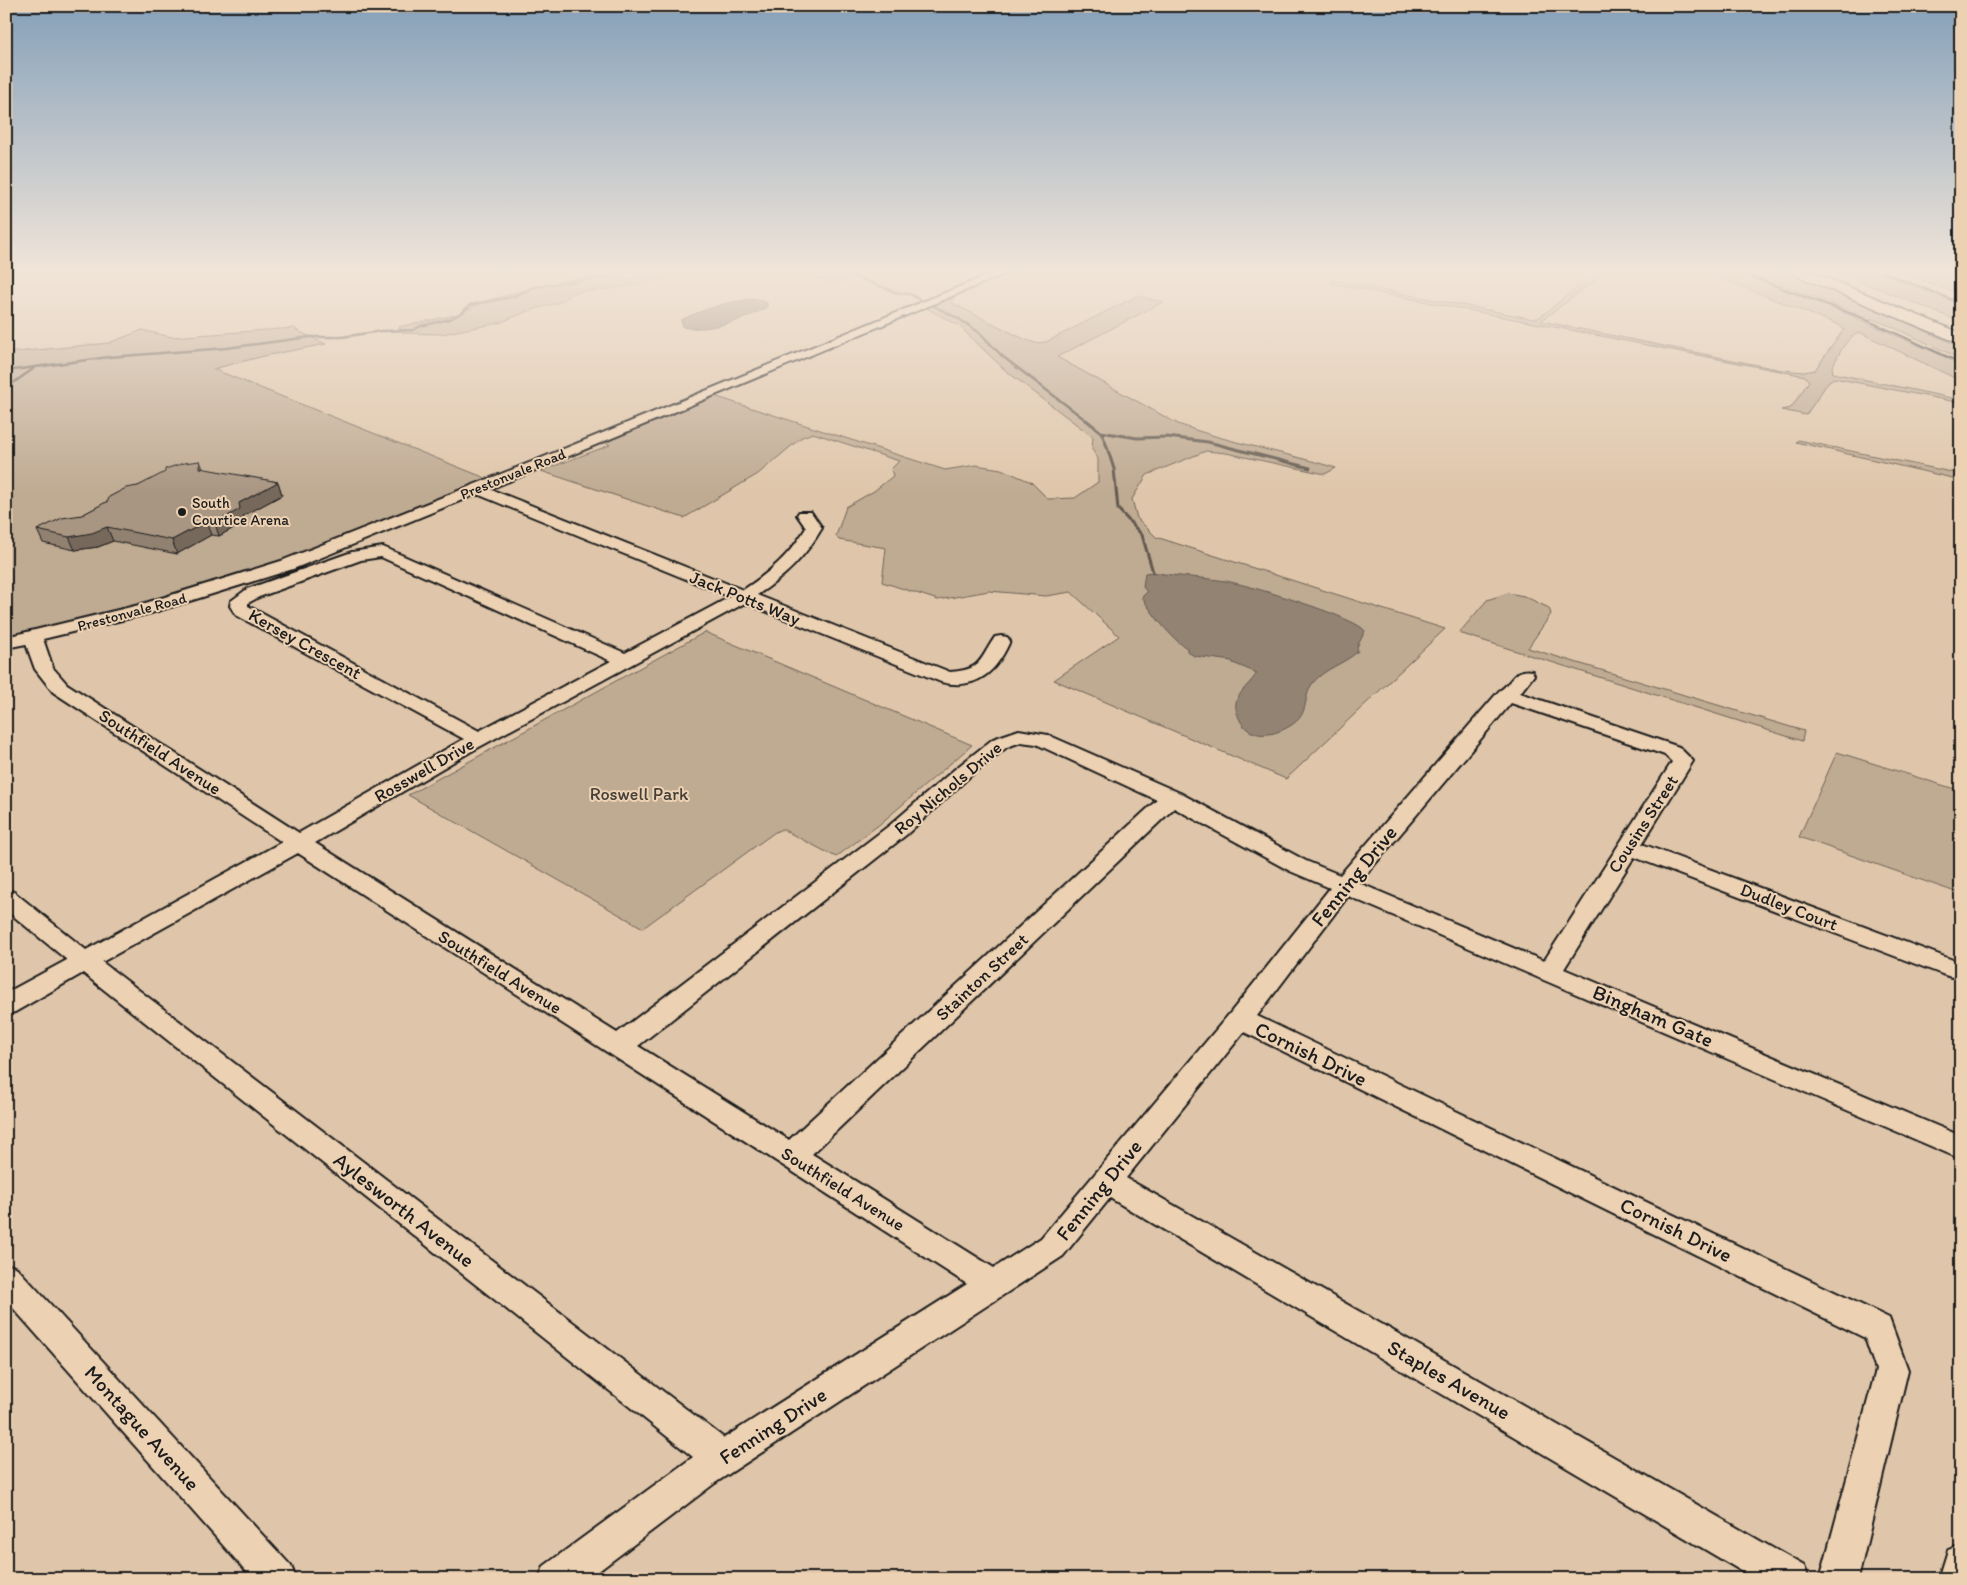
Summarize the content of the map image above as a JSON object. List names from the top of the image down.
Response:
{
  "streets": {
    "street": [
      "Prestonvale Road",
      "Jack Potts Way",
      "Kersey Crescent",
      "Southfield Avenue",
      "Rosswell Drive",
      "Roy Nichols Drive",
      "Cousins Street",
      "Fenning Drive",
      "Dudley Court",
      "Stainton Street",
      "Bingham Gate",
      "Cornish Drive",
      "Aylesworth Avenue",
      "Staples Avenue",
      "Montague Avenue"
    ]
  },
  "crossings": [
    ["Prestonvale Road", "Jack Potts Way"],
    ["Prestonvale Road", "Southfield Avenue"],
    ["Jack Potts Way", "Rosswell Drive"],
    ["Kersey Crescent", "Rosswell Drive"],
    ["Southfield Avenue", "Rosswell Drive"],
    ["Southfield Avenue", "Roy Nichols Drive"],
    ["Southfield Avenue", "Fenning Drive"],
    ["Southfield Avenue", "Stainton Street"],
    ["Rosswell Drive", "Aylesworth Avenue"],
    ["Roy Nichols Drive", "Fenning Drive"],
    ["Roy Nichols Drive", "Stainton Street"],
    ["Roy Nichols Drive", "Bingham Gate"],
    ["Cousins Street", "Fenning Drive"],
    ["Cousins Street", "Dudley Court"],
    ["Cousins Street", "Bingham Gate"],
    ["Fenning Drive", "Bingham Gate"],
    ["Fenning Drive", "Cornish Drive"],
    ["Fenning Drive", "Aylesworth Avenue"],
    ["Fenning Drive", "Staples Avenue"]
  ],
  "parks": ["Roswell Park"],
  "places": ["South Courtice Arena"]
}
